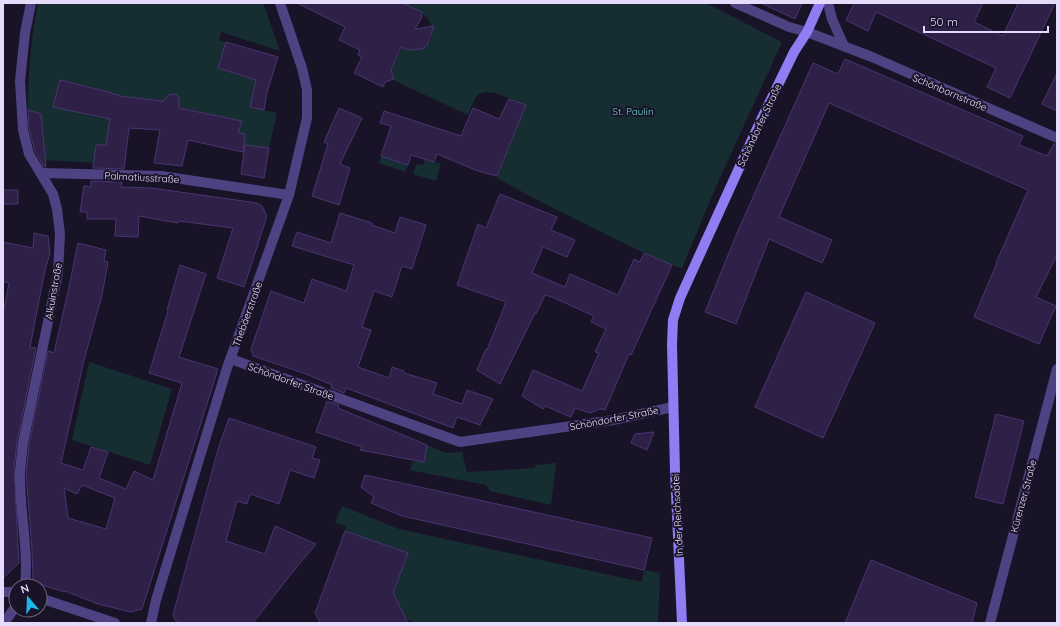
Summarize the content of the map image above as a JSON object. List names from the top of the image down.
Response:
{
  "streets": {
    "main road": ["Schöndorfer Straße", "In der Reichsabtei"],
    "street": [
      "Schönbornstraße",
      "Palmatiusstraße",
      "Alkuinstraße",
      "Thebäerstraße",
      "Kürenzer Straße"
    ]
  },
  "crossings": [
    ["Schönbornstraße", "Schöndorfer Straße"],
    ["Schöndorfer Straße", "Thebäerstraße"],
    ["Schöndorfer Straße", "In der Reichsabtei"],
    ["Palmatiusstraße", "Alkuinstraße"],
    ["Palmatiusstraße", "Thebäerstraße"]
  ],
  "parks": ["St. Paulin"],
  "scale_bar": "50 m",
  "north": "top"
}
